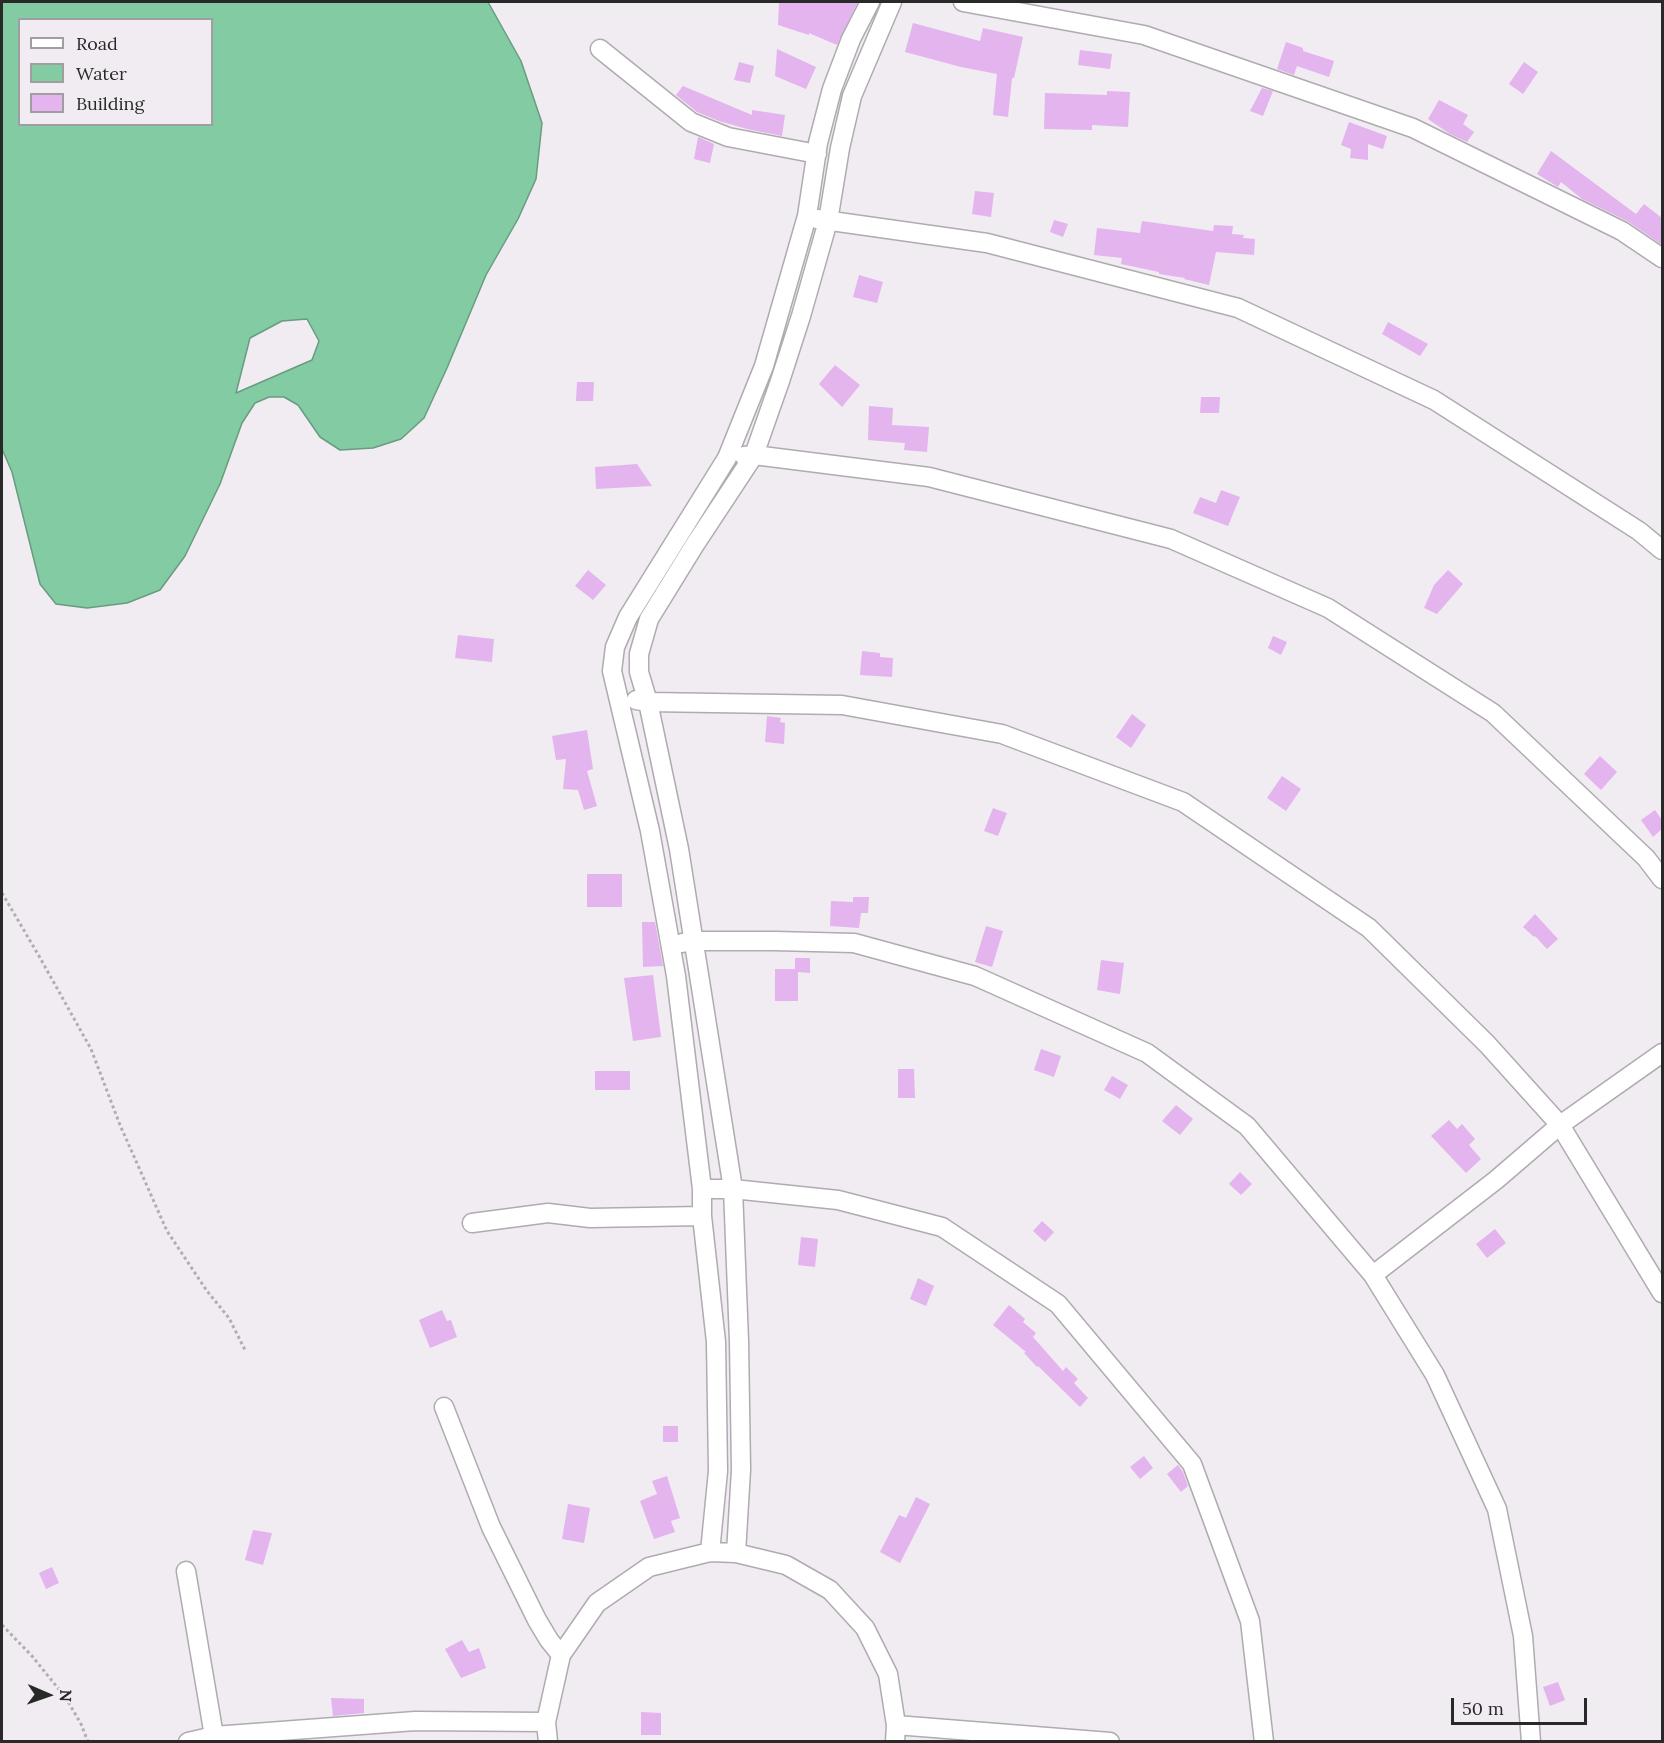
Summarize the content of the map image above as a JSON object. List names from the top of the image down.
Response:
{
  "legend": ["Road", "Water", "Building"],
  "scale_bar": "50 m",
  "north": "right"
}
